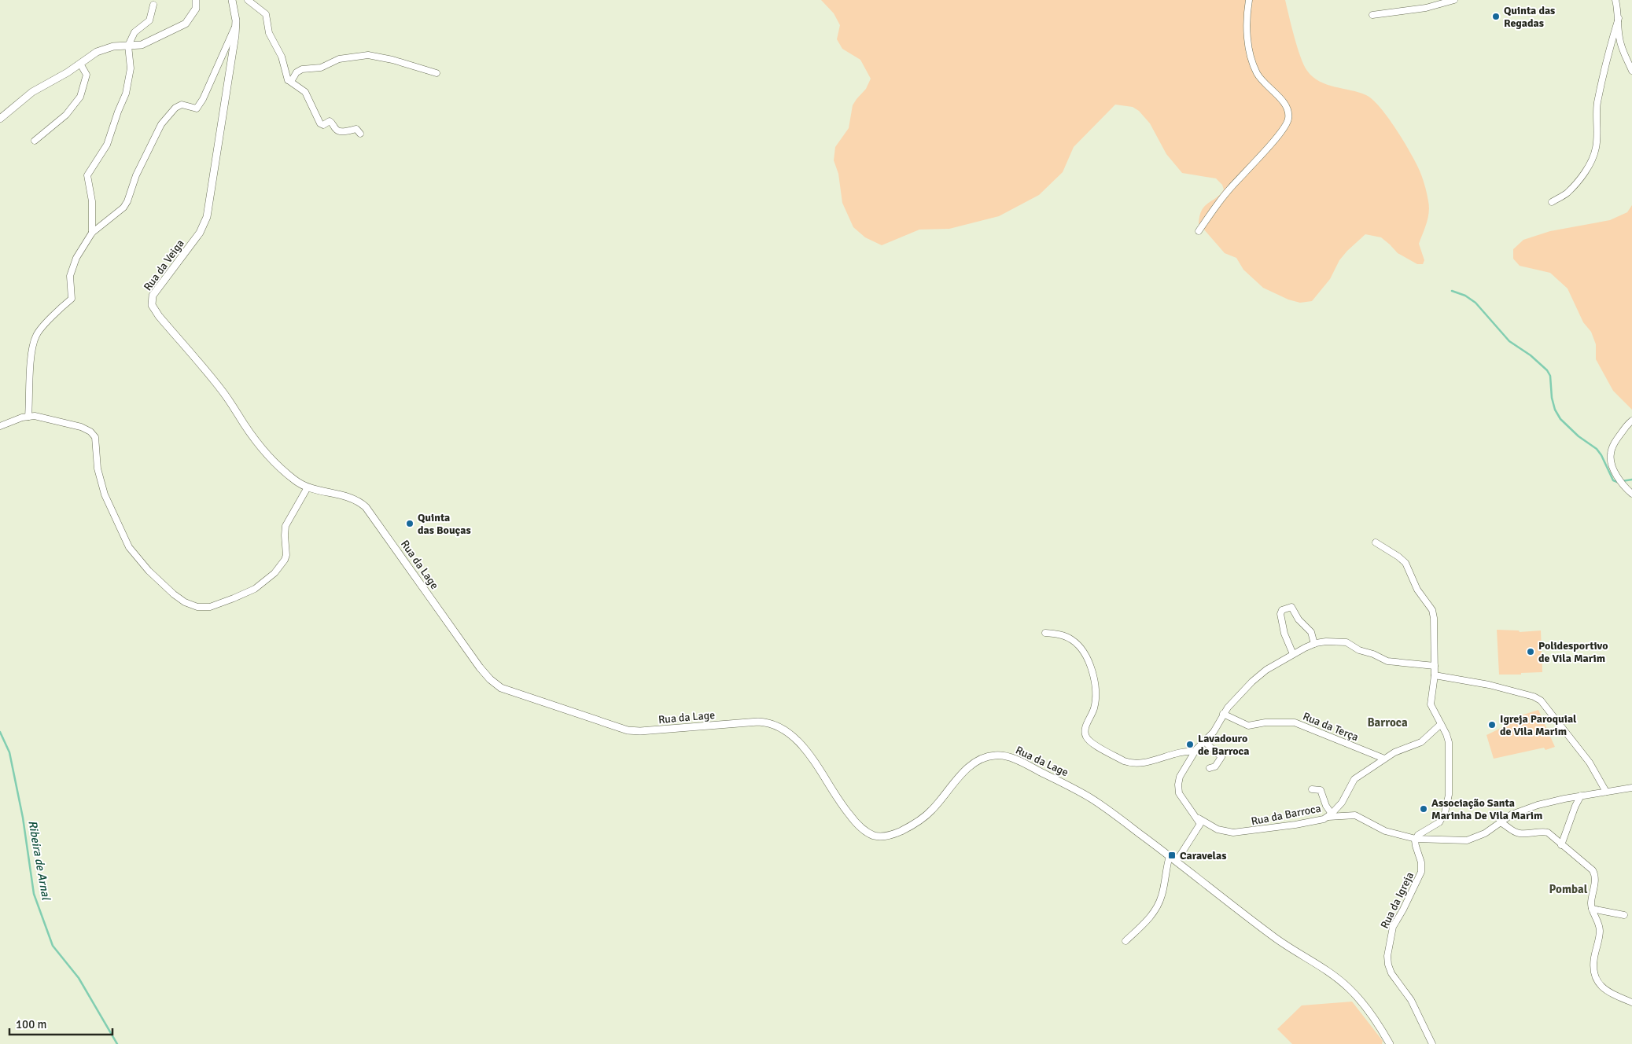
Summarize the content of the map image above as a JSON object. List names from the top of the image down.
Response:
{
  "streets": {
    "street": [
      "Rua da Veiga",
      "Rua da Lage",
      "Rua da Terça",
      "Rua da Barroca",
      "Rua da Igreja"
    ]
  },
  "crossings": [
    ["Rua da Veiga", "Rua da Lage"],
    ["Rua da Terça", "Rua da Barroca"]
  ],
  "districts": ["Barroca", "Pombal"],
  "water": ["Ribeira de Arnal"],
  "places": {
    "other": [
      "Quinta das Regadas",
      "Quinta das Bouças",
      "Polidesportivo de Vila Marim",
      "Igreja Paroquial de Vila Marim",
      "Lavadouro de Barroca",
      "Associação Santa Marinha De Vila Marim"
    ],
    "transit": ["Caravelas"]
  },
  "scale_bar": "100 m"
}
